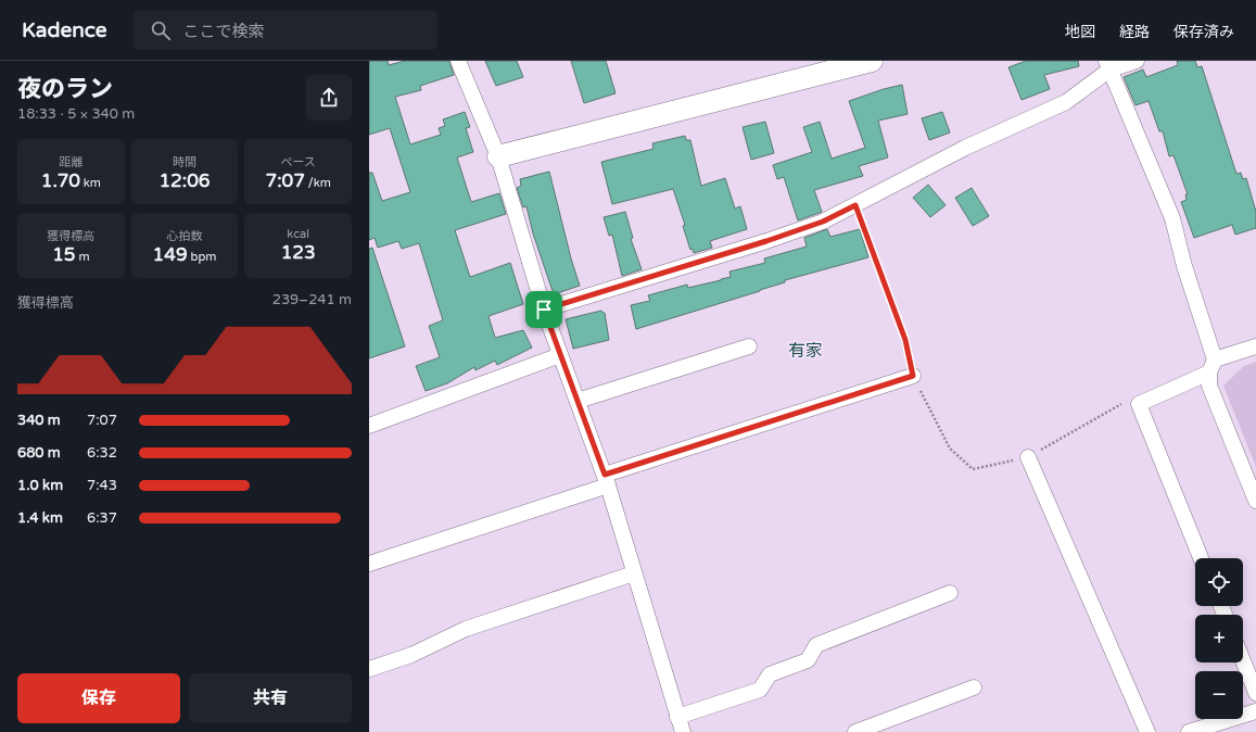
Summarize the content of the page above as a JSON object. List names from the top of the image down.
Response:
{
  "districts": ["有家"],
  "page": {
    "header": "Kadence",
    "search": "ここで検索",
    "nav": ["地図", "経路", "保存済み"],
    "heading": ["夜のラン", "18:33 · 5 × 340 m"],
    "stats": [
      ["距離", "1.70 km"],
      ["時間", "12:06"],
      ["ペース", "7:07 /km"],
      ["獲得標高", "15 m"],
      ["心拍数", "149 bpm"],
      ["kcal", "123"]
    ],
    "chart": ["獲得標高", "239–241 m"],
    "list": [
      {
        "name": "340 m",
        "note": "7:07"
      },
      {
        "name": "680 m",
        "note": "6:32"
      },
      {
        "name": "1.0 km",
        "note": "7:43"
      },
      {
        "name": "1.4 km",
        "note": "6:37"
      }
    ],
    "map_buttons": ["+", "−"],
    "buttons": ["保存", "共有"]
  }
}
